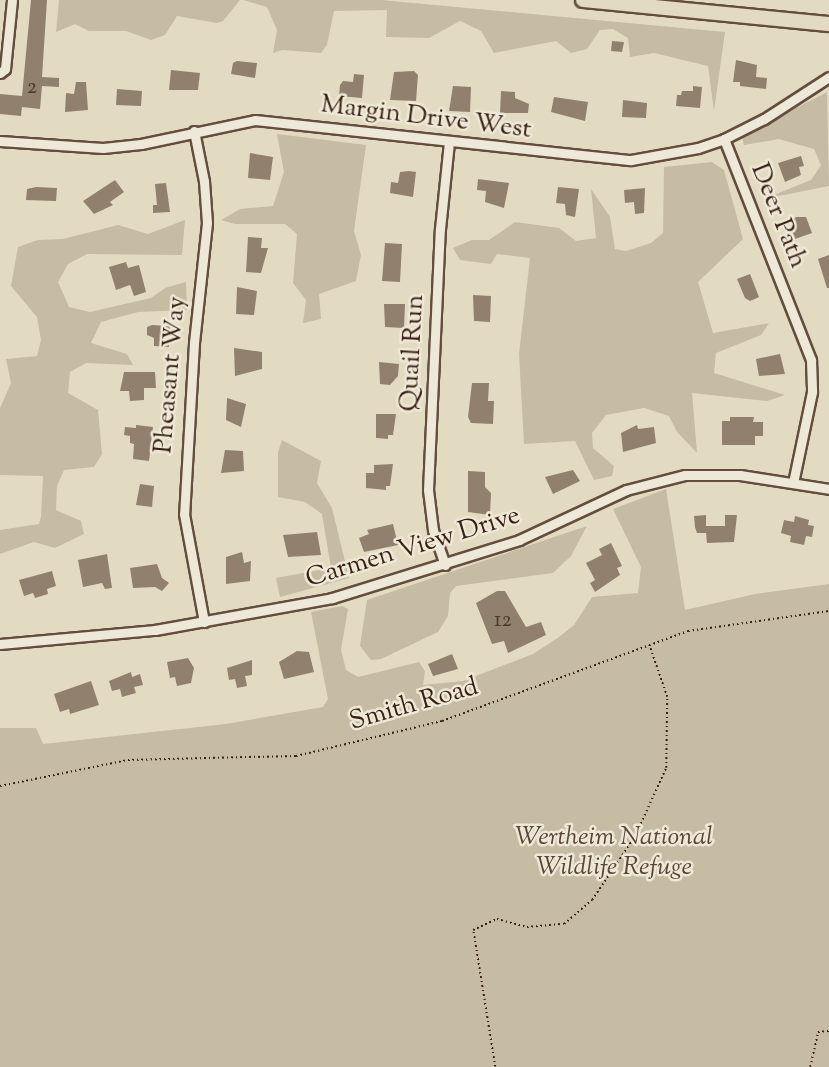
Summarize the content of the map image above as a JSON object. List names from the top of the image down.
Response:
{
  "streets": {
    "street": [
      "Margin Drive West",
      "Deer Path",
      "Quail Run",
      "Pheasant Way",
      "Carmen View Drive"
    ],
    "path": ["Smith Road"]
  },
  "crossings": [
    ["Margin Drive West", "Deer Path"],
    ["Margin Drive West", "Quail Run"],
    ["Margin Drive West", "Pheasant Way"],
    ["Deer Path", "Carmen View Drive"],
    ["Quail Run", "Carmen View Drive"],
    ["Pheasant Way", "Carmen View Drive"]
  ],
  "parks": ["Wertheim National Wildlife Refuge"],
  "house_numbers": ["2", "12"]
}
